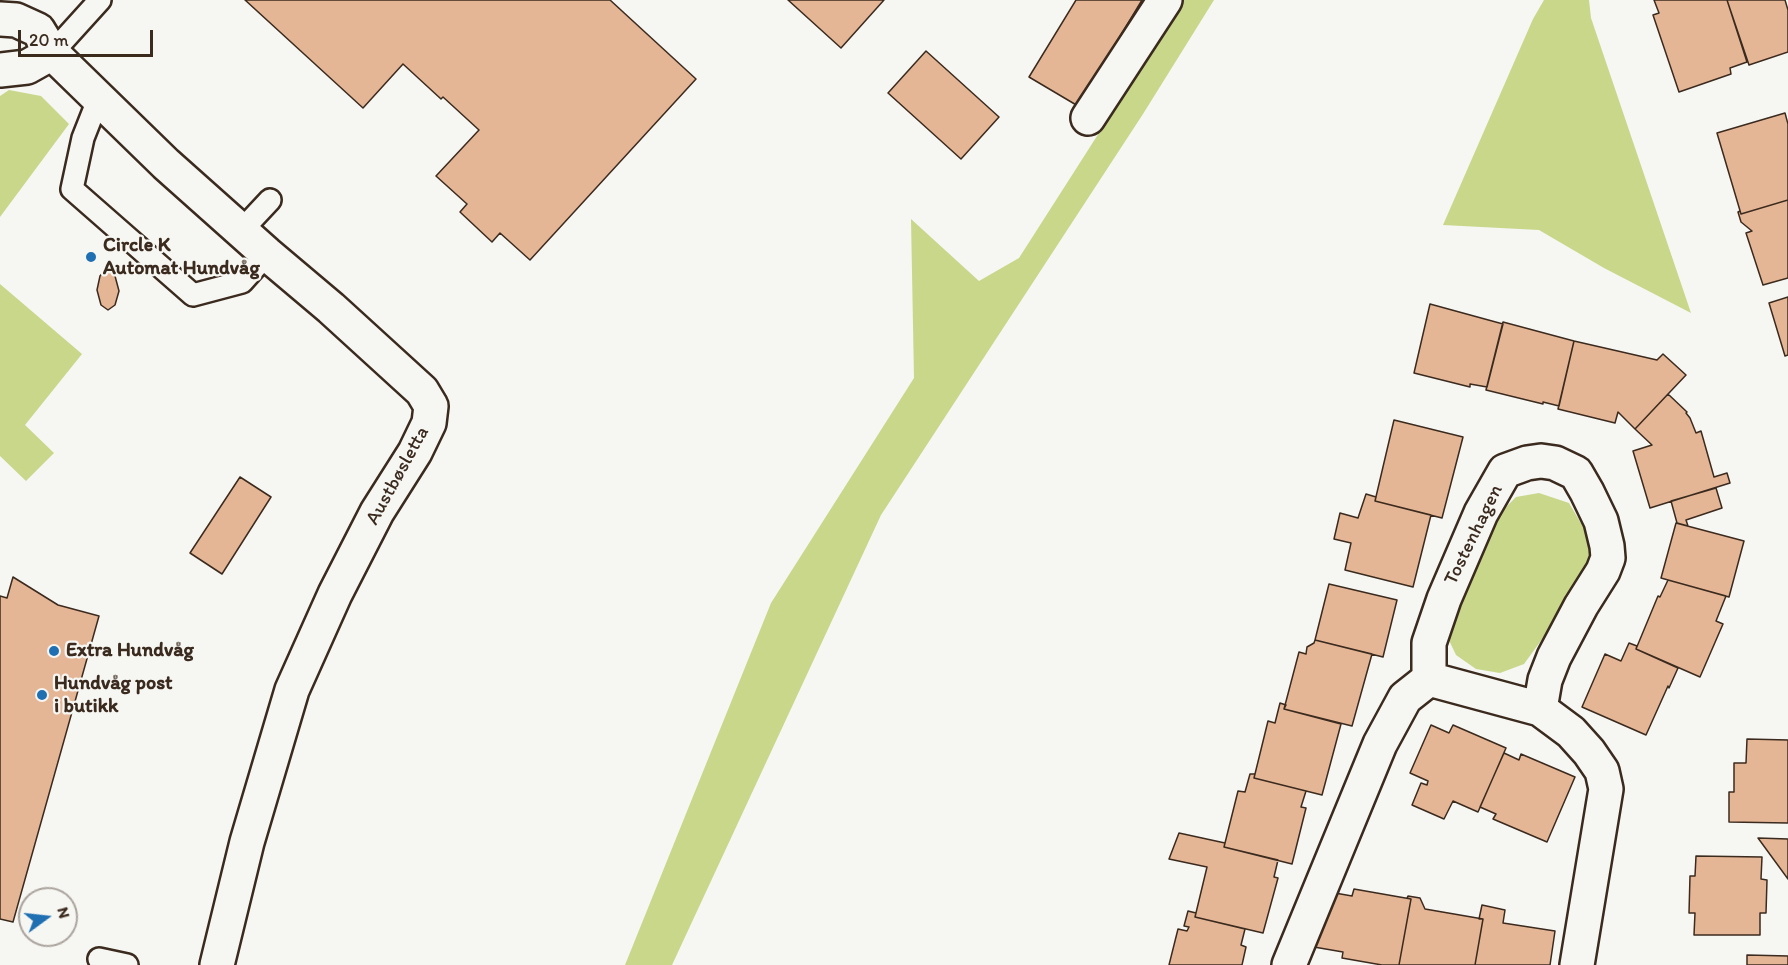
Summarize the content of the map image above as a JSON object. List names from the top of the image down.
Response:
{
  "streets": {
    "street": ["Austbøsletta", "Tostenhagen"]
  },
  "places": ["Circle K Automat Hundvåg", "Extra Hundvåg", "Hundvåg post i butikk"],
  "scale_bar": "20 m",
  "north": "right"
}
